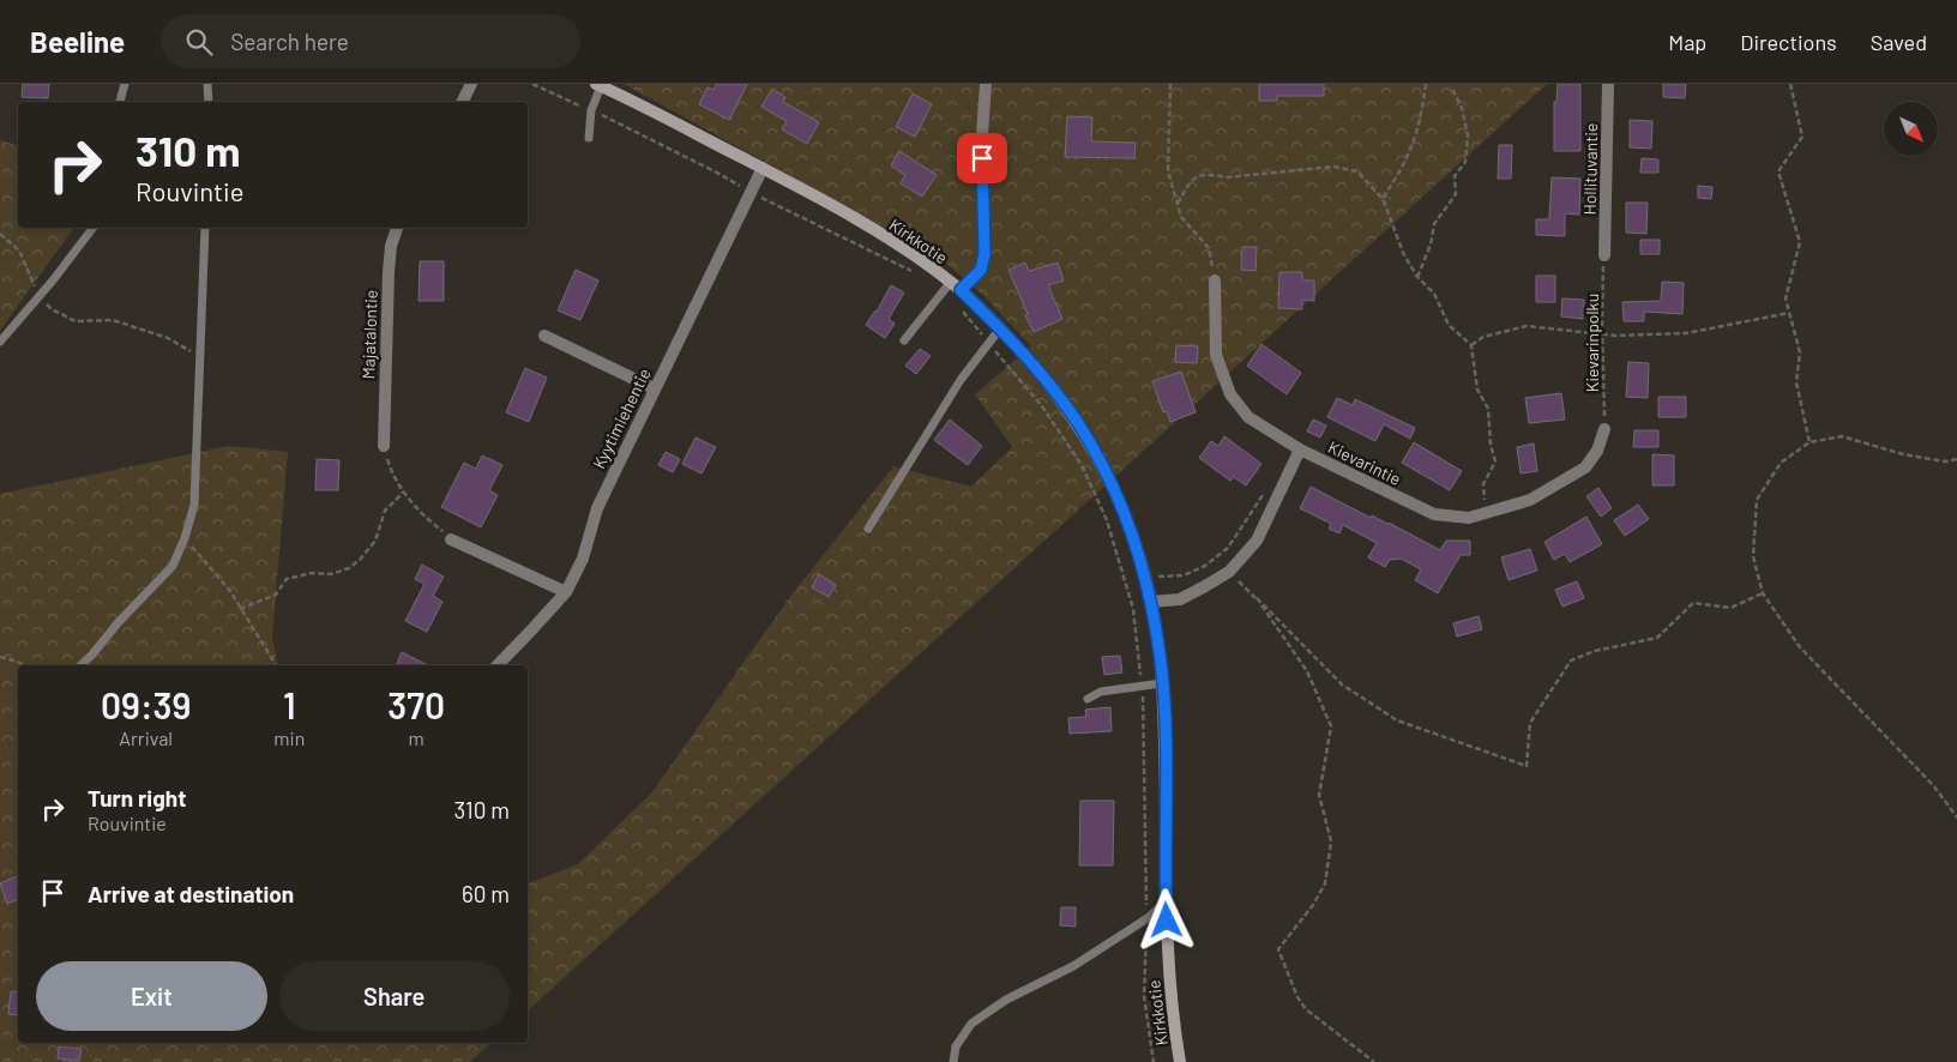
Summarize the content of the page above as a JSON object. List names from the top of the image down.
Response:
{
  "streets": {
    "street": [
      "Hollituvantie",
      "Kirkkotie",
      "Majatalontie",
      "Kyytimiehentie",
      "Kievarintie"
    ],
    "path": ["Kievarinpolku"]
  },
  "crossings": [
    ["Hollituvantie", "Kievarinpolku"],
    ["Kirkkotie", "Kyytimiehentie"],
    ["Kievarinpolku", "Kievarintie"]
  ],
  "north": "bottom right",
  "page": {
    "header": "Beeline",
    "search": "Search here",
    "nav": ["Map", "Directions", "Saved"],
    "turn": ["310 m", "Rouvintie"],
    "eta": [
      "09:39",
      "Arrival",
      "1",
      "min",
      "370",
      "m"
    ],
    "list": [
      {
        "name": "Turn right",
        "note": "Rouvintie",
        "value": "310 m"
      },
      {
        "name": "Arrive at destination",
        "value": "60 m"
      }
    ],
    "buttons": ["Exit", "Share"]
  }
}
